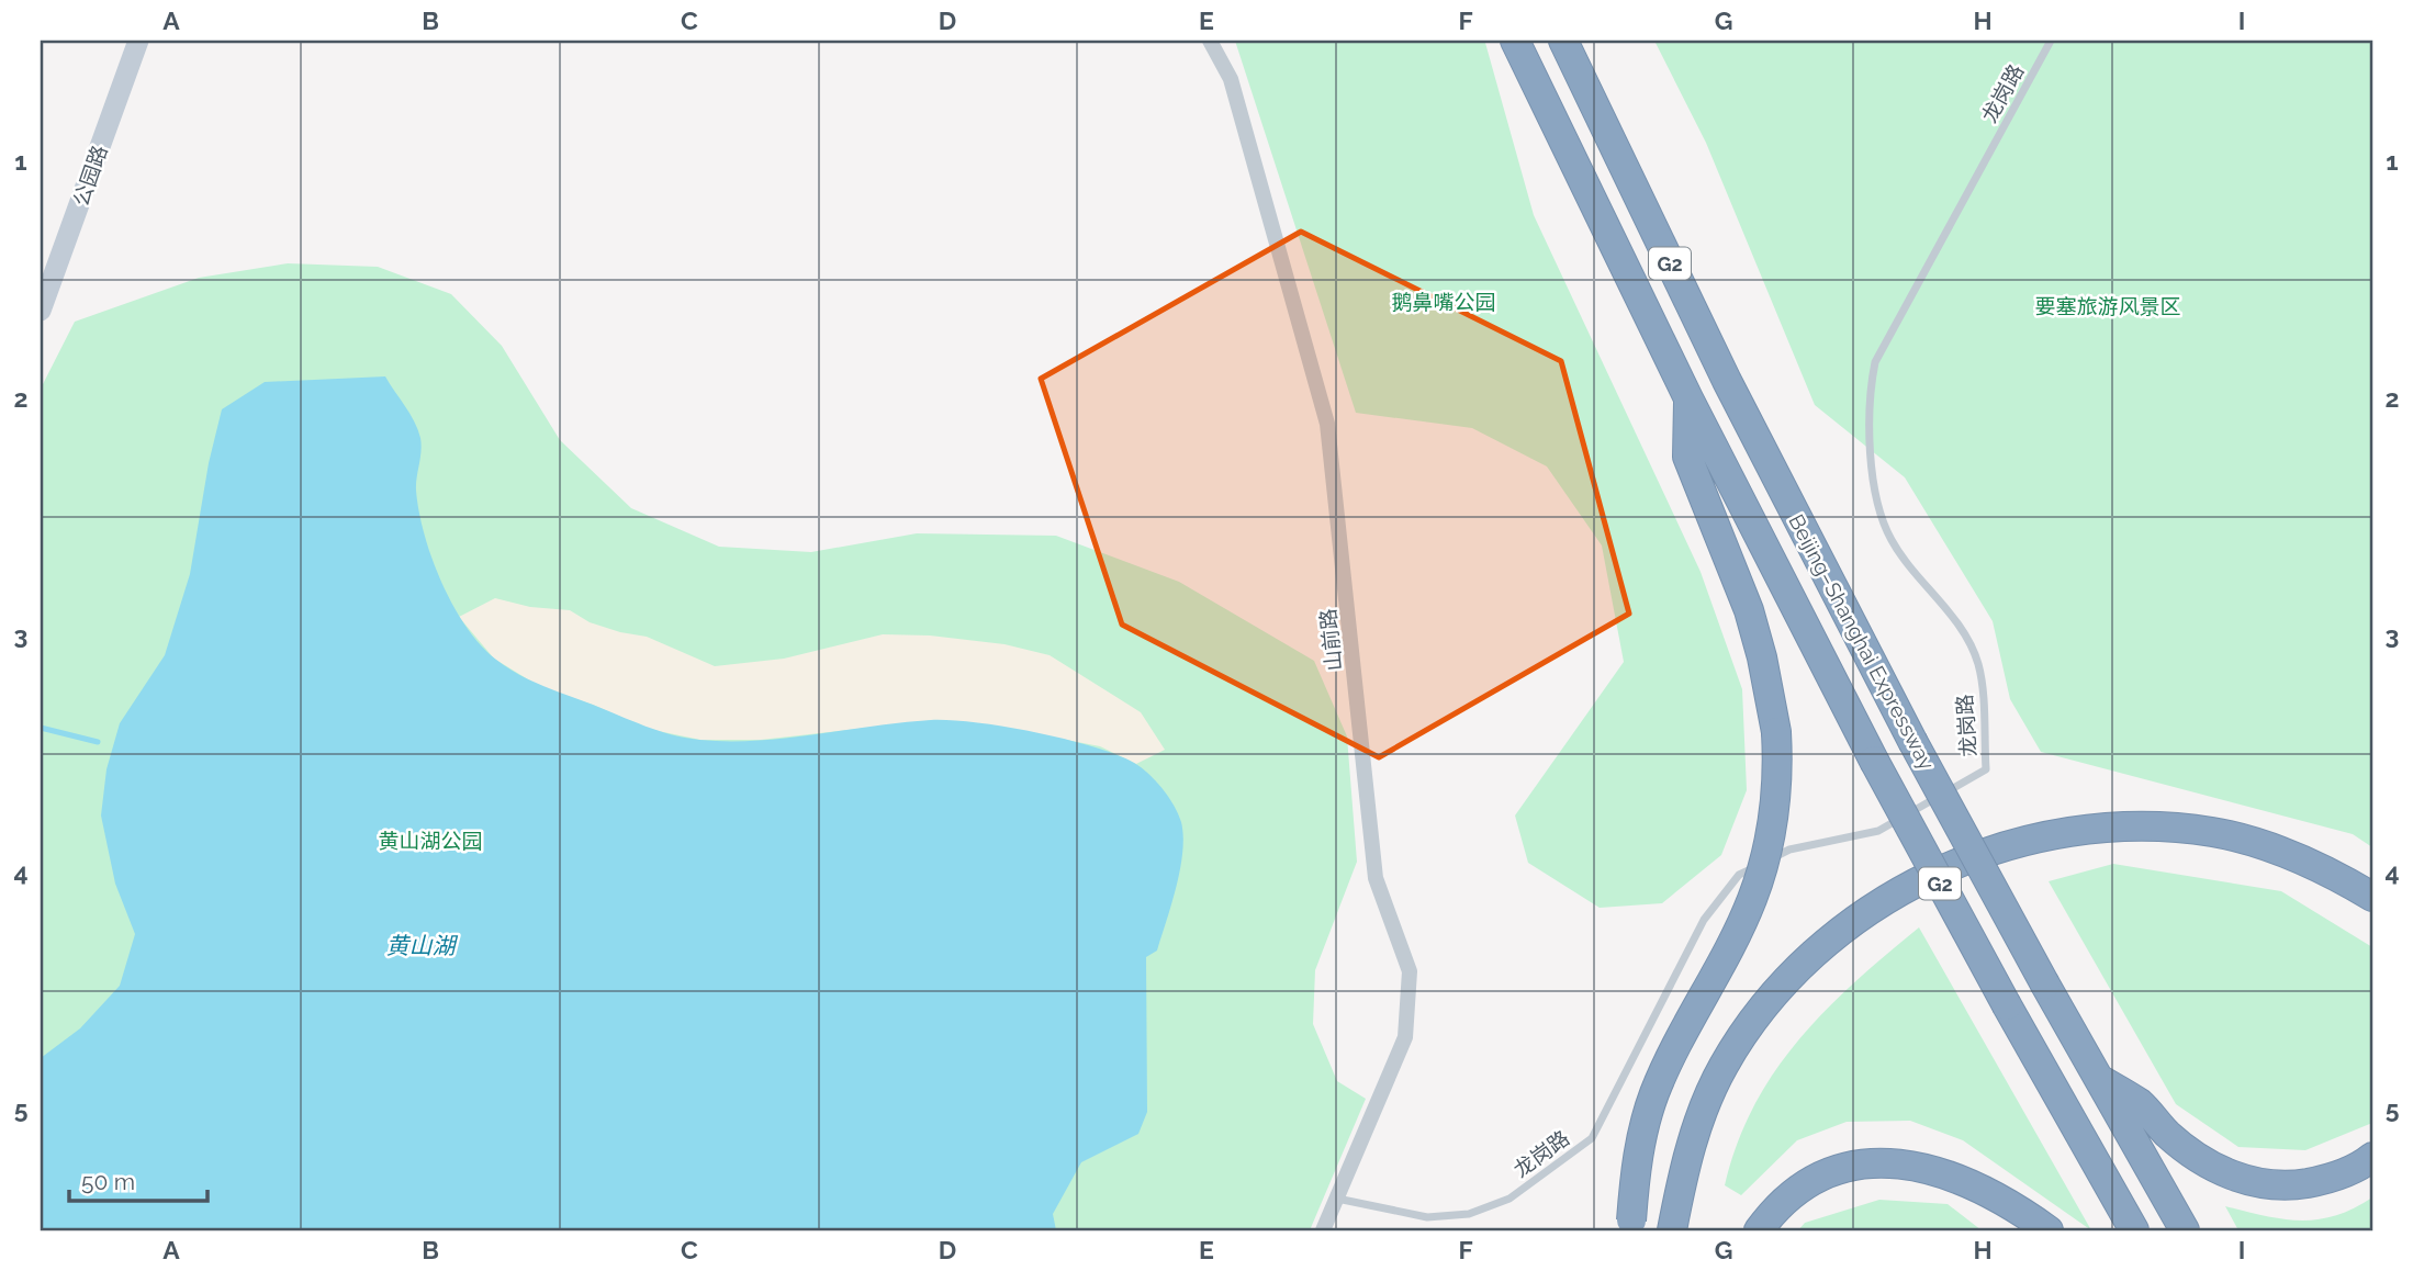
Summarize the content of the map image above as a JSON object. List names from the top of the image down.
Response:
{
  "streets": {
    "highway": ["G2", "Beijing–Shanghai Expressway"],
    "street": ["公园路", "山前路"],
    "lane": ["龙岗路"]
  },
  "crossings": [
    ["龙岗路", "山前路"]
  ],
  "water": ["黄山湖"],
  "parks": ["鹅鼻嘴公园", "要塞旅游风景区", "黄山湖公园"],
  "scale_bar": "50 m",
  "grid": {
    "columns": [
      "A",
      "B",
      "C",
      "D",
      "E",
      "F",
      "G",
      "H",
      "I"
    ],
    "rows": [
      "1",
      "2",
      "3",
      "4",
      "5"
    ]
  }
}
